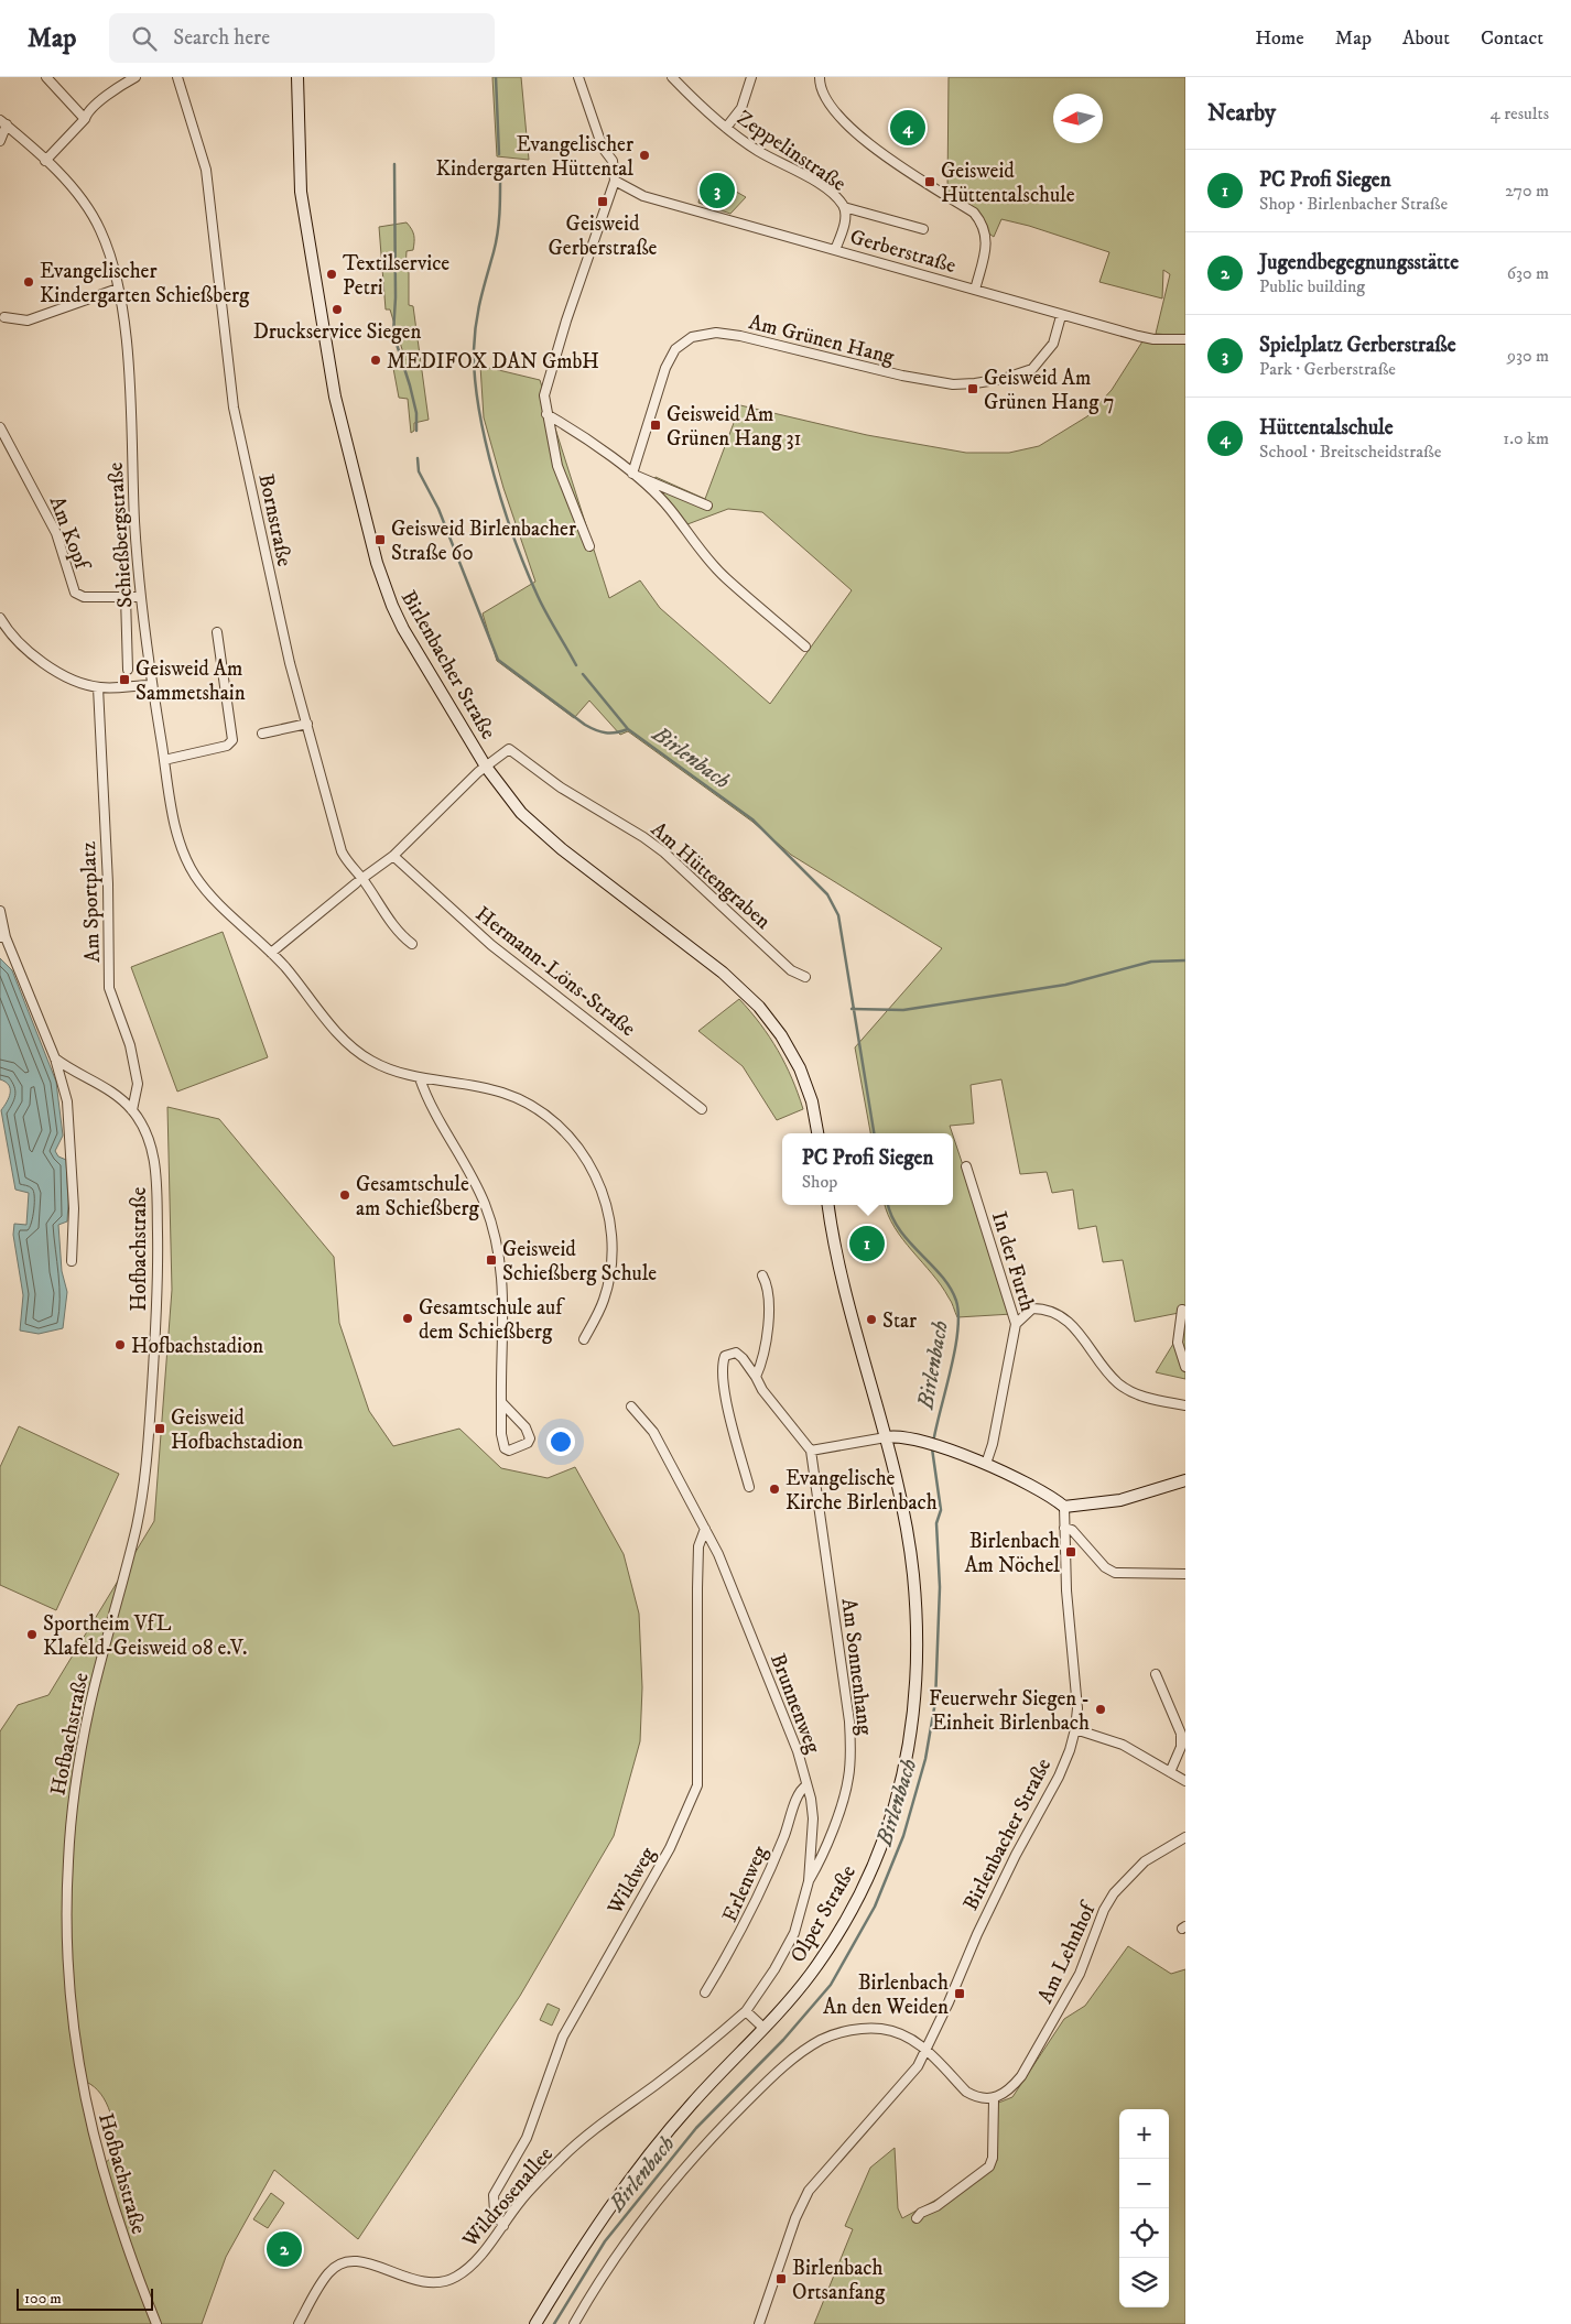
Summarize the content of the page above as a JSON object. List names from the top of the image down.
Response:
{
  "streets": {
    "main road": ["Birlenbacher Straße", "Olper Straße"],
    "street": [
      "Zeppelinstraße",
      "Gerberstraße",
      "Am Grünen Hang",
      "Bornstraße",
      "Am Kopf",
      "Schießbergstraße",
      "Am Hüttengraben",
      "Am Sportplatz",
      "Hermann-Löns-Straße",
      "Hofbachstraße",
      "In der Furth",
      "Am Sonnenhang",
      "Brunnenweg",
      "Wildweg",
      "Erlenweg",
      "Am Lehnhof",
      "Wildrosenallee"
    ]
  },
  "crossings": [
    ["Zeppelinstraße", "Gerberstraße"],
    ["Gerberstraße", "Am Grünen Hang"],
    ["Am Kopf", "Schießbergstraße"],
    ["Birlenbacher Straße", "Am Hüttengraben"],
    ["Am Sportplatz", "Hofbachstraße"],
    ["Am Sonnenhang", "Brunnenweg"],
    ["Brunnenweg", "Wildweg"],
    ["Brunnenweg", "Erlenweg"],
    ["Brunnenweg", "Wildrosenallee"],
    ["Wildweg", "Wildrosenallee"]
  ],
  "water": ["Birlenbach"],
  "places": {
    "other": [
      "Evangelischer Kindergarten Hüttental",
      "Textilservice Petri",
      "Evangelischer Kindergarten Schießberg",
      "Druckservice Siegen",
      "MEDIFOX DAN GmbH",
      "Gesamtschule am Schießberg",
      "Gesamtschule auf dem Schießberg",
      "Star",
      "Hofbachstadion",
      "Evangelische Kirche Birlenbach",
      "Sportheim VfL Klafeld-Geisweid 08 e.V.",
      "Feuerwehr Siegen - Einheit Birlenbach"
    ],
    "transit": [
      "Geisweid Hüttentalschule",
      "Geisweid Gerberstraße",
      "Geisweid Am Grünen Hang 7",
      "Geisweid Am Grünen Hang 31",
      "Geisweid Birlenbacher Straße 60",
      "Geisweid Am Sammetshain",
      "Geisweid Schießberg Schule",
      "Geisweid Hofbachstadion",
      "Birlenbach Am Nöchel",
      "Birlenbach An den Weiden",
      "Birlenbach Ortsanfang"
    ]
  },
  "scale_bar": "100 m",
  "north": "left",
  "page": {
    "header": "Map",
    "search": "Search here",
    "nav": [
      "Home",
      "Map",
      "About",
      "Contact"
    ],
    "heading": ["Nearby", "4 results"],
    "pins": [
      "4",
      "3",
      "1",
      "2"
    ],
    "list": [
      {
        "mark": "1",
        "name": "PC Profi Siegen",
        "note": "Shop · Birlenbacher Straße",
        "value": "270 m"
      },
      {
        "mark": "2",
        "name": "Jugendbegegnungsstätte",
        "note": "Public building",
        "value": "630 m"
      },
      {
        "mark": "3",
        "name": "Spielplatz Gerberstraße",
        "note": "Park · Gerberstraße",
        "value": "930 m"
      },
      {
        "mark": "4",
        "name": "Hüttentalschule",
        "note": "School · Breitscheidstraße",
        "value": "1.0 km"
      }
    ],
    "popup": ["PC Profi Siegen", "Shop"],
    "map_buttons": ["+", "−"],
    "scale": "100 m"
  }
}
